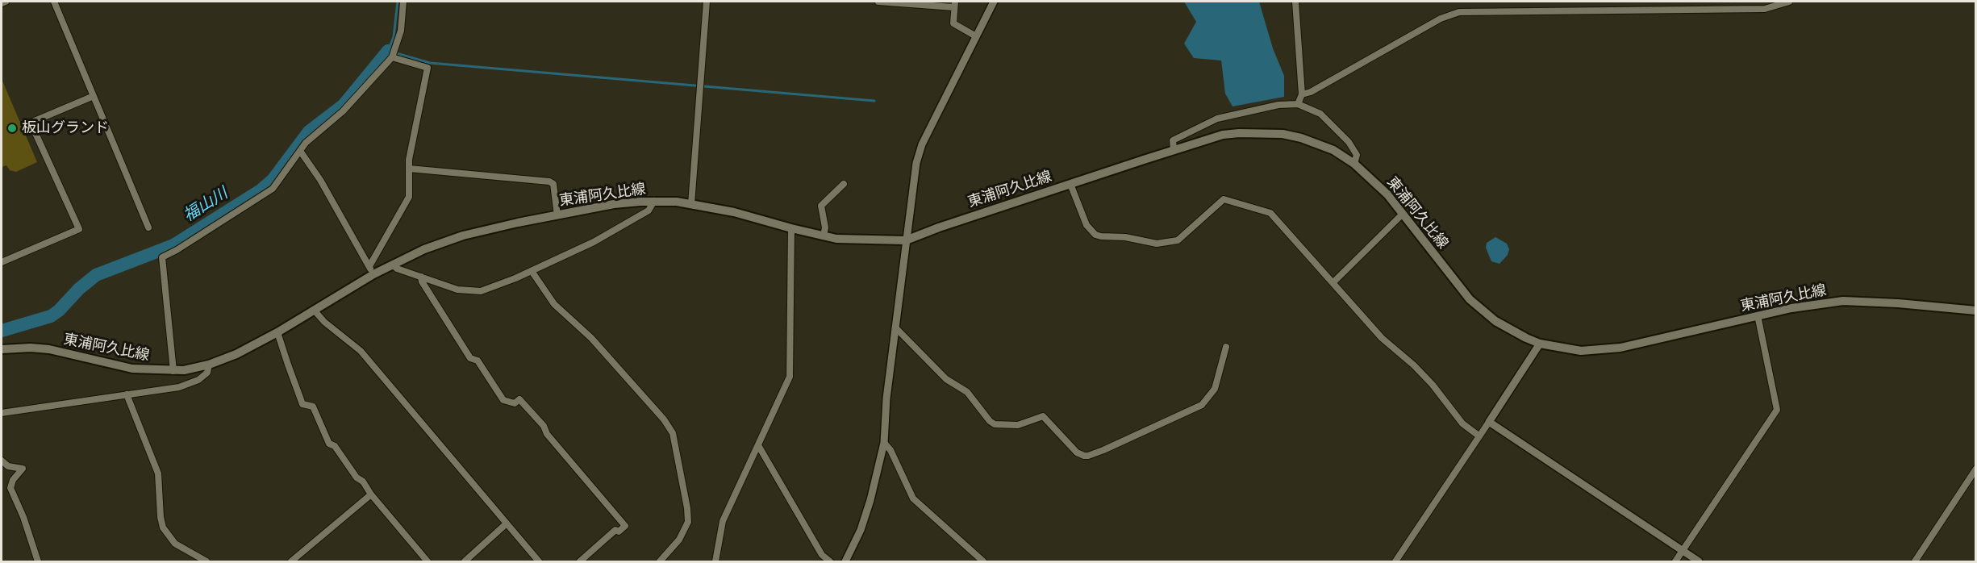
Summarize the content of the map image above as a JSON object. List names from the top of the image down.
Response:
{
  "streets": {
    "main road": ["東浦阿久比線"]
  },
  "water": ["福山川"],
  "places": ["板山グランド"]
}
